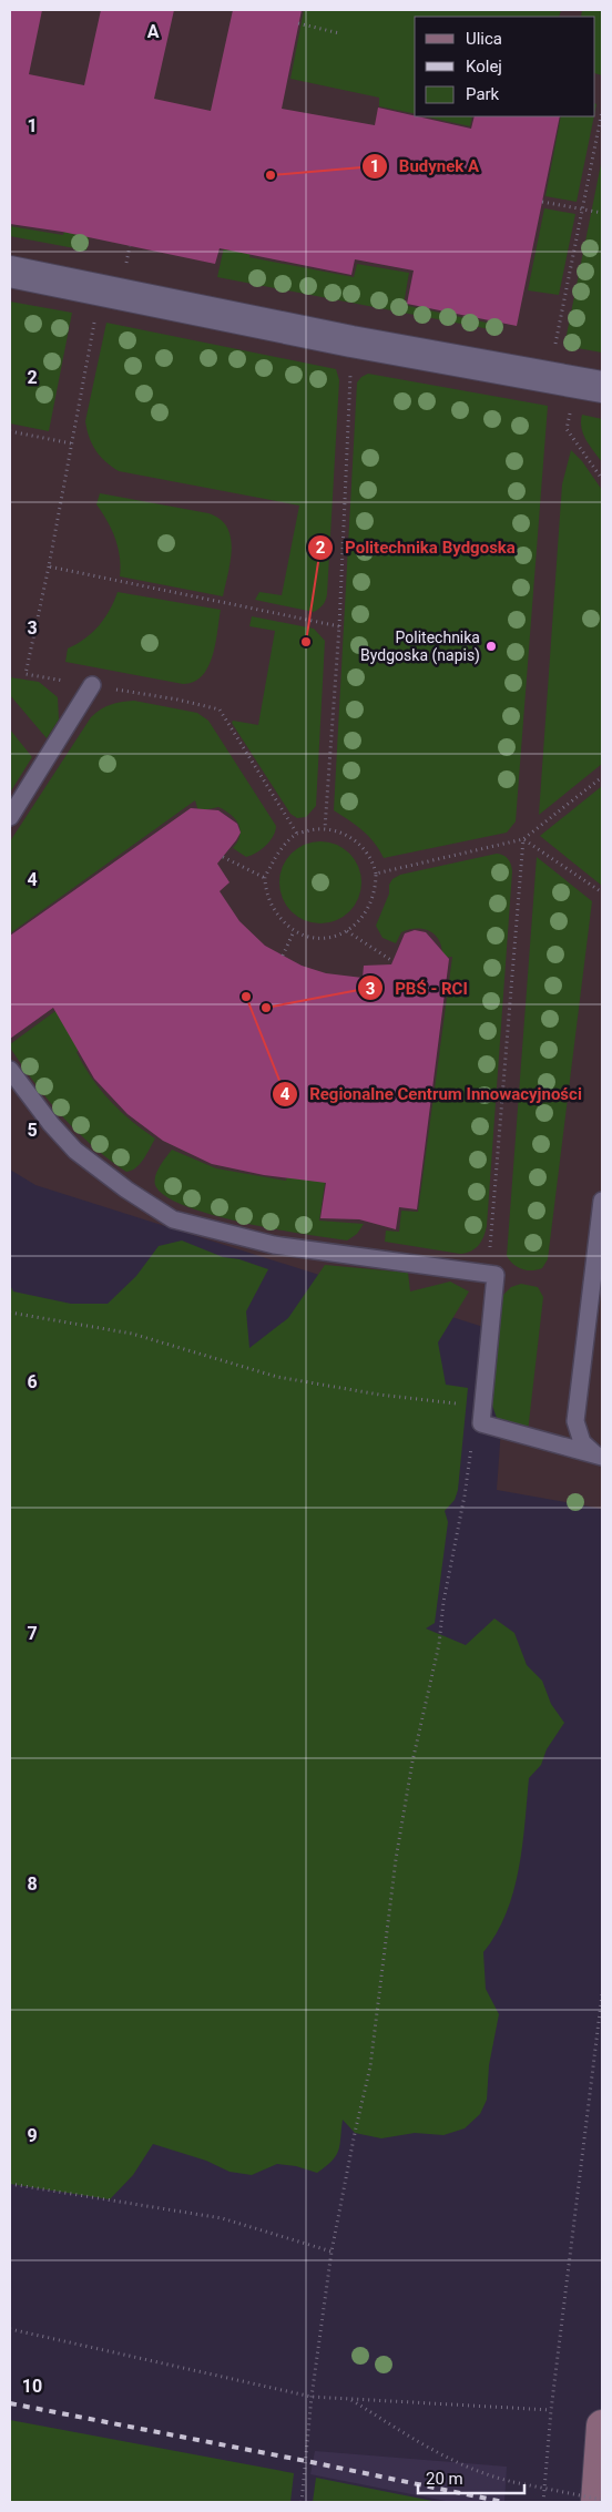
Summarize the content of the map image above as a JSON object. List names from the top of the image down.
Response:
{
  "places": [
    "Budynek A",
    "Politechnika Bydgoska",
    "Politechnika Bydgoska (napis)",
    "Regionalne Centrum Innowacyjności",
    "PBŚ - RCI"
  ],
  "legend": ["Ulica", "Kolej", "Park"],
  "scale_bar": "20 m",
  "grid": {
    "columns": ["A"],
    "rows": [
      "1",
      "2",
      "3",
      "4",
      "5",
      "6",
      "7",
      "8",
      "9",
      "10"
    ]
  }
}
